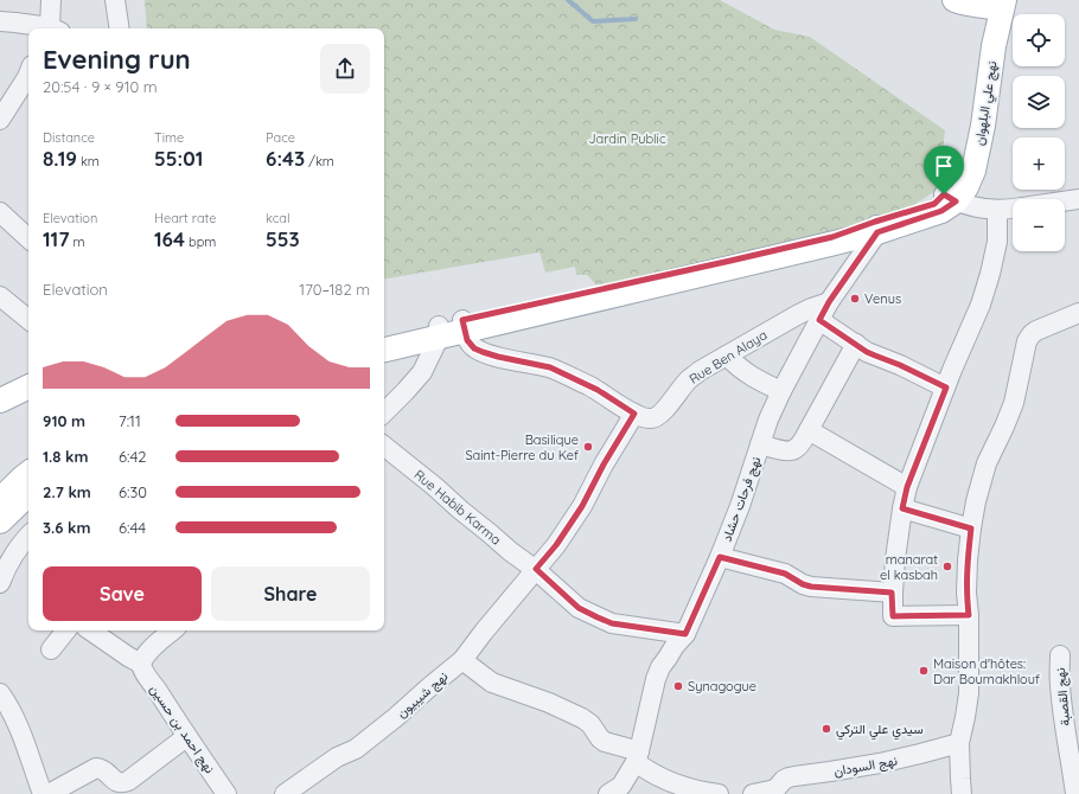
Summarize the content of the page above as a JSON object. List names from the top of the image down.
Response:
{
  "streets": {
    "main road": ["نهج علي البلهوان"],
    "street": [
      "Rue Ben Alaya",
      "نهج فرحات حشاد",
      "Rue Habib Karma",
      "نهج شيبيون",
      "نهج القصبة",
      "نهج احمد بن حسين",
      "نهج السودان"
    ]
  },
  "crossings": [
    ["Rue Ben Alaya", "نهج فرحات حشاد"],
    ["Rue Ben Alaya", "نهج شيبيون"],
    ["نهج فرحات حشاد", "Rue Habib Karma"],
    ["Rue Habib Karma", "نهج شيبيون"]
  ],
  "parks": ["Jardin Public"],
  "places": [
    "Venus",
    "Basilique Saint-Pierre du Kef",
    "manarat el kasbah",
    "Maison d'hôtes: Dar Boumakhlouf",
    "Synagogue",
    "سيدي علي التركي"
  ],
  "page": {
    "map_buttons": ["+", "−"],
    "heading": ["Evening run", "20:54 · 9 × 910 m"],
    "stats": [
      ["Distance", "8.19 km"],
      ["Time", "55:01"],
      ["Pace", "6:43 /km"],
      ["Elevation", "117 m"],
      ["Heart rate", "164 bpm"],
      ["kcal", "553"]
    ],
    "chart": ["Elevation", "170–182 m"],
    "list": [
      {
        "name": "910 m",
        "note": "7:11"
      },
      {
        "name": "1.8 km",
        "note": "6:42"
      },
      {
        "name": "2.7 km",
        "note": "6:30"
      },
      {
        "name": "3.6 km",
        "note": "6:44"
      }
    ],
    "buttons": ["Save", "Share"]
  }
}
